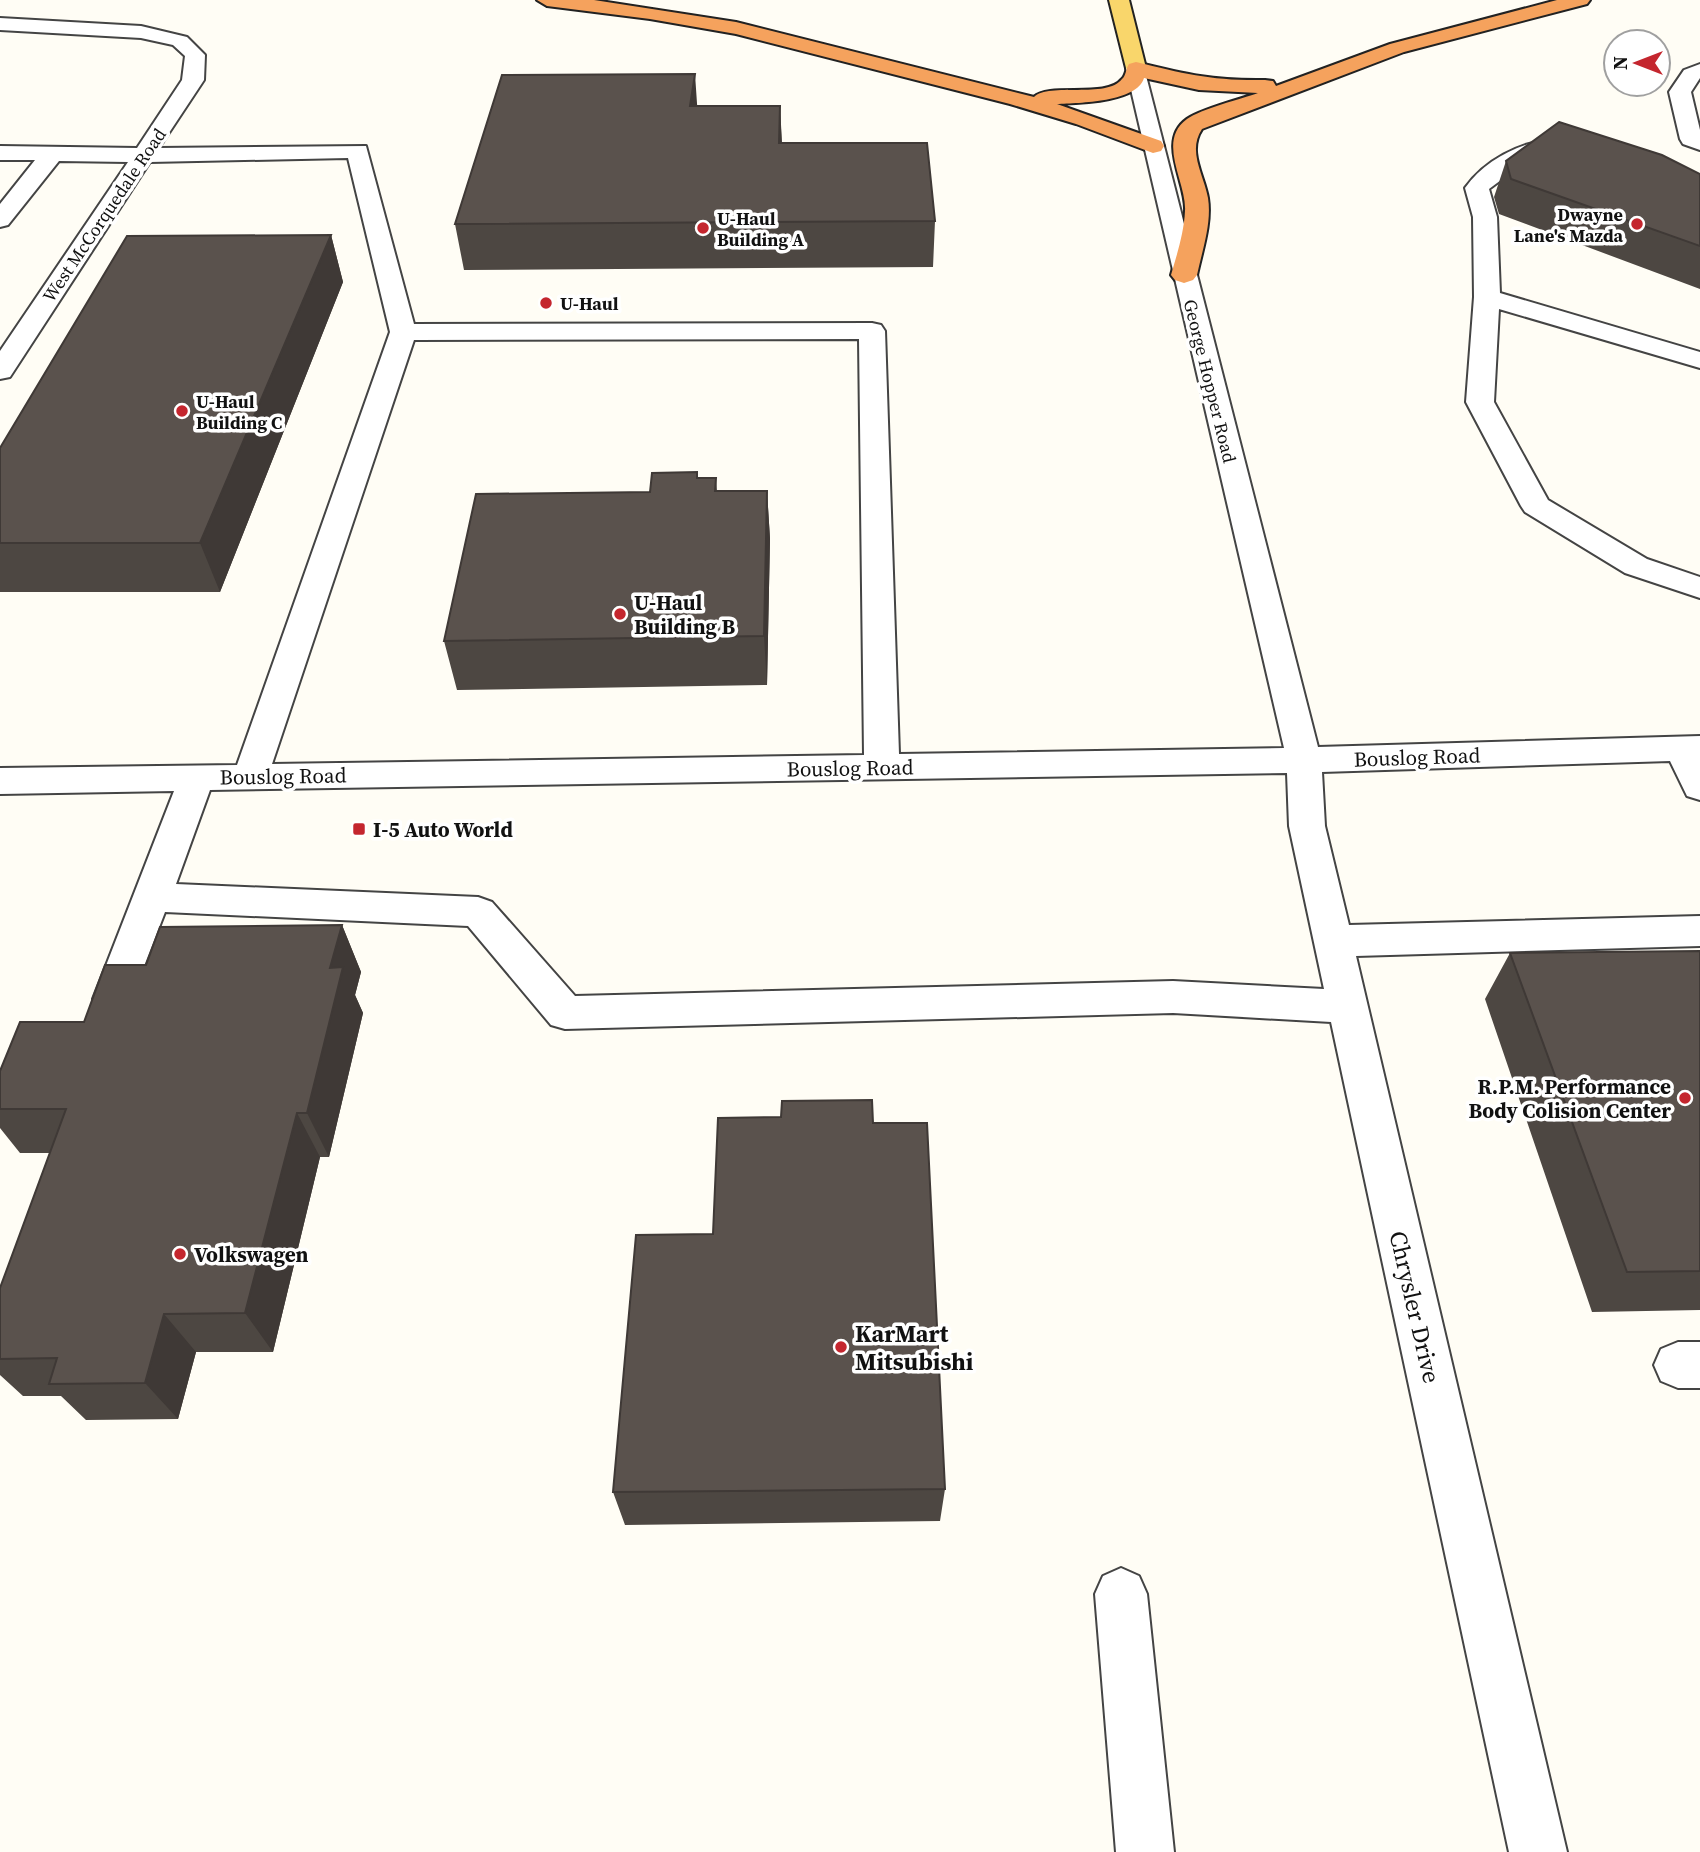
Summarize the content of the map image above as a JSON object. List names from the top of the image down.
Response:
{
  "streets": {
    "main road": ["George Hopper Road"],
    "street": ["West McCorquedale Road", "Bouslog Road", "Chrysler Drive"]
  },
  "crossings": [
    ["George Hopper Road", "Bouslog Road"],
    ["George Hopper Road", "Chrysler Drive"],
    ["Bouslog Road", "Chrysler Drive"]
  ],
  "places": {
    "other": [
      "Dwayne Lane's Mazda",
      "U-Haul Building A",
      "U-Haul",
      "U-Haul Building C",
      "U-Haul Building B",
      "R.P.M. Performance Body Colision Center",
      "Volkswagen",
      "KarMart Mitsubishi"
    ],
    "transit": ["I-5 Auto World"]
  },
  "north": "left"
}
